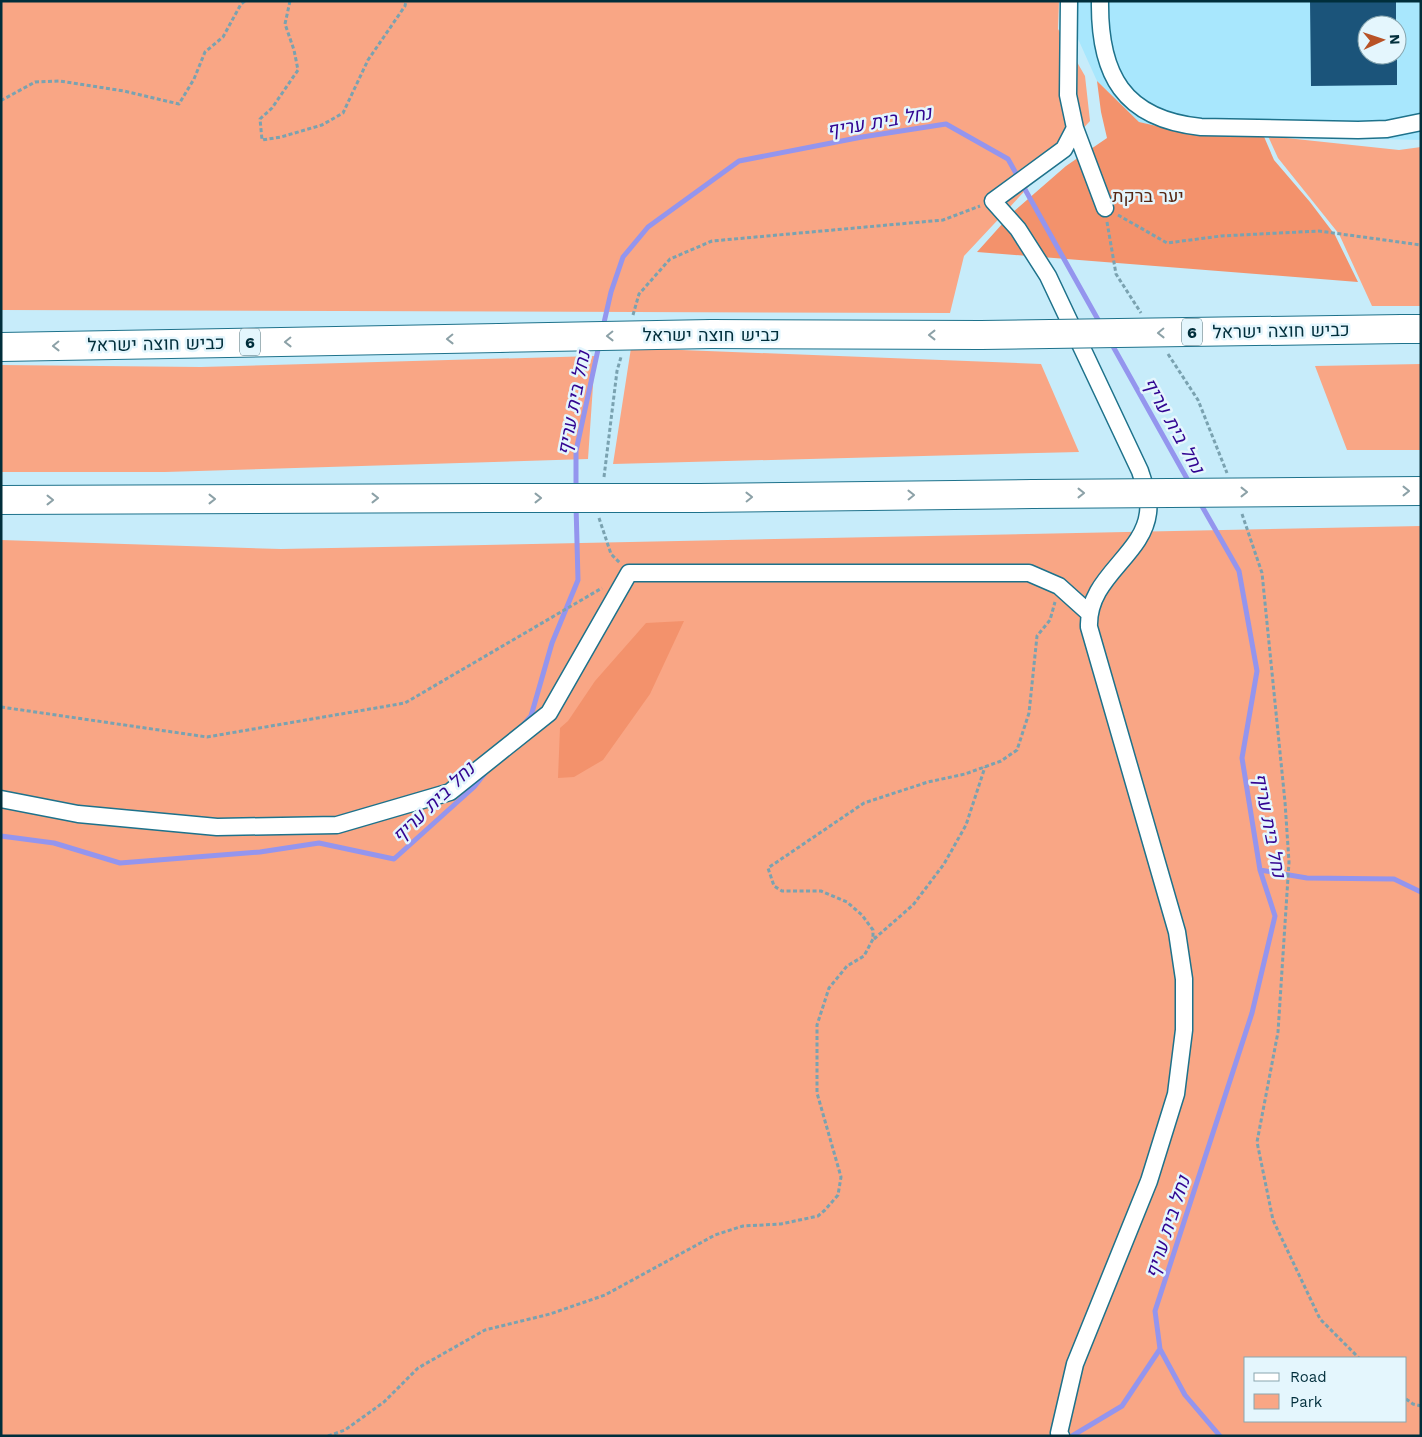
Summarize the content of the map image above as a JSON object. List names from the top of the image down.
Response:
{
  "streets": {
    "highway": ["כביש חוצה ישראל", "6"]
  },
  "water": ["נחל בית עריף"],
  "parks": ["יער ברקת"],
  "legend": ["Road", "Park"],
  "north": "right"
}
